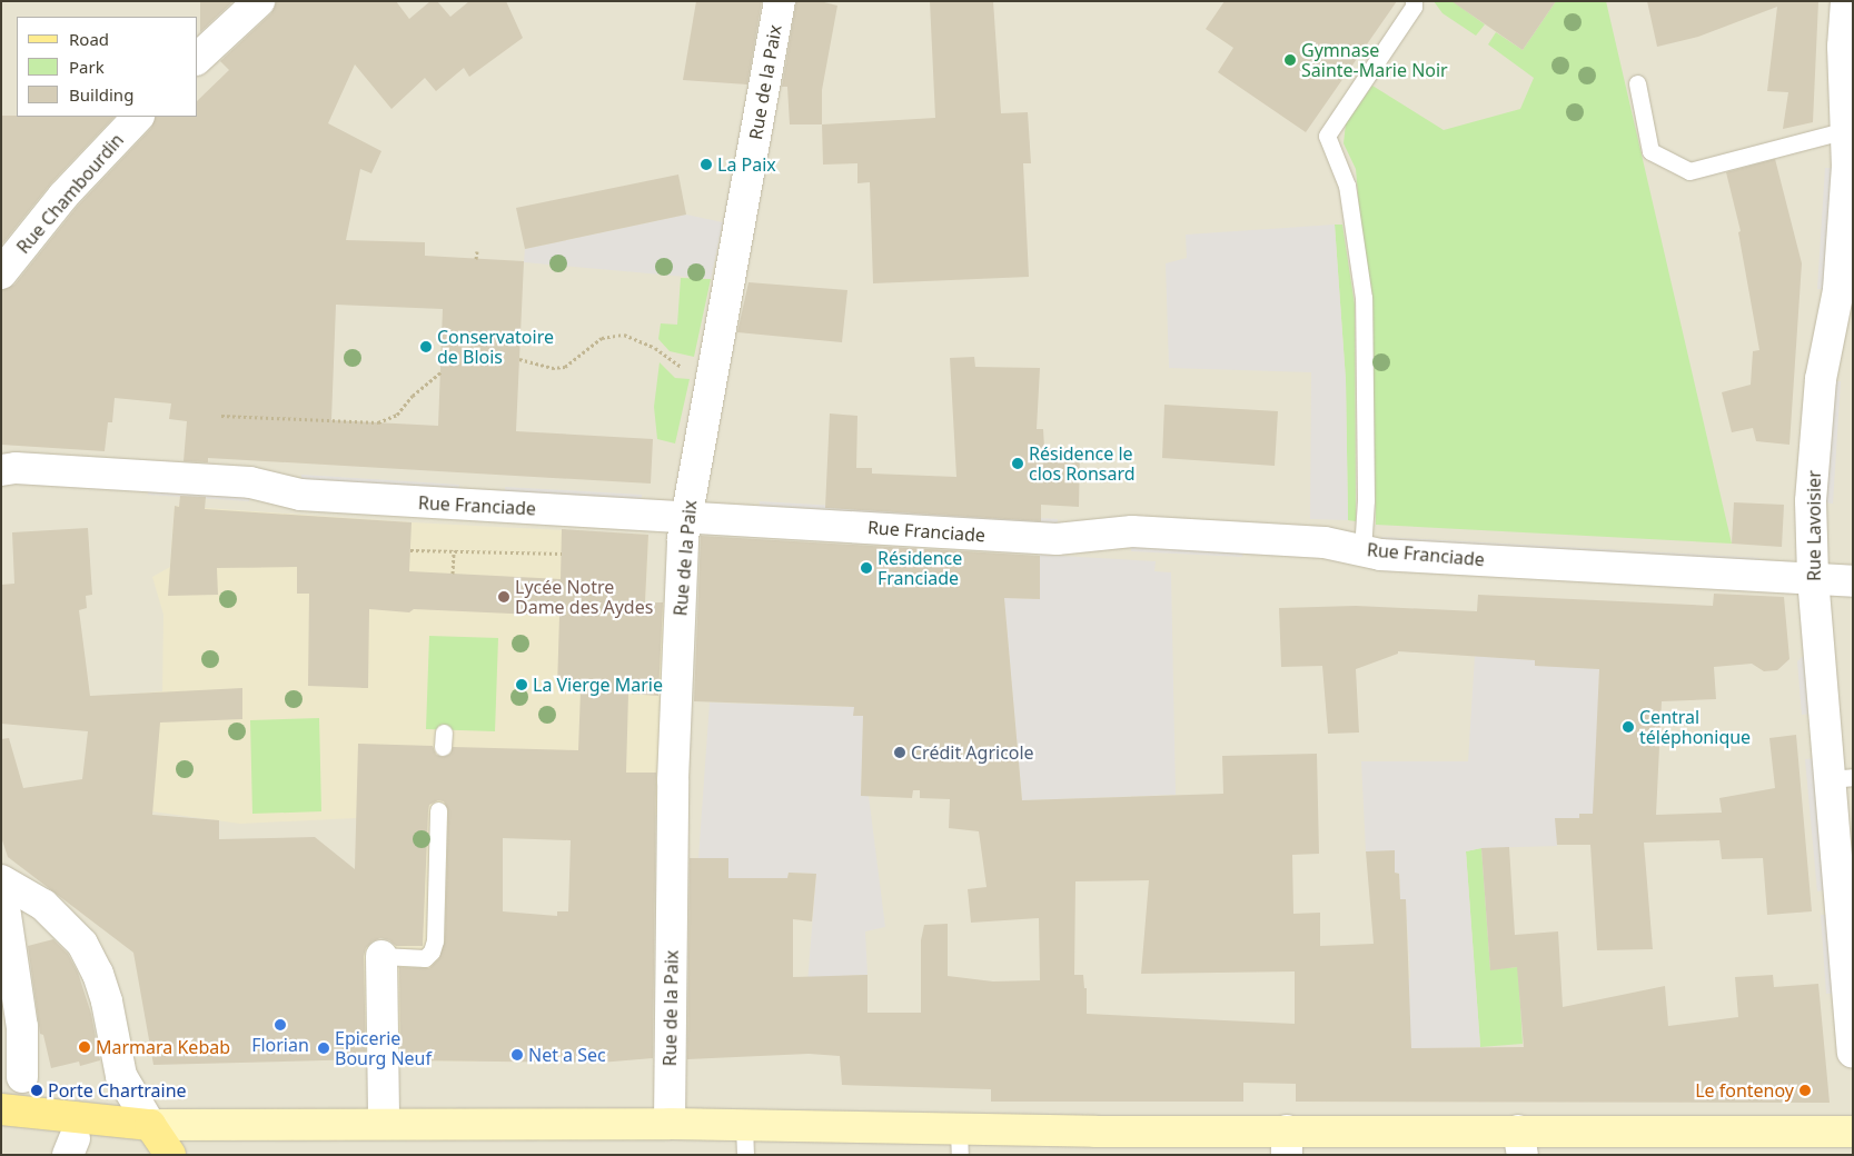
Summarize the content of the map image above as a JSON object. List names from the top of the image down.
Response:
{
  "streets": {
    "street": [
      "Rue de la Paix",
      "Rue Chambourdin",
      "Rue Franciade",
      "Rue Lavoisier"
    ]
  },
  "crossings": [
    ["Rue de la Paix", "Rue Franciade"],
    ["Rue Franciade", "Rue Lavoisier"]
  ],
  "places": [
    "Gymnase Sainte-Marie Noir",
    "La Paix",
    "Conservatoire de Blois",
    "Résidence le clos Ronsard",
    "Résidence Franciade",
    "Lycée Notre Dame des Aydes",
    "La Vierge Marie",
    "Central téléphonique",
    "Crédit Agricole",
    "Florian",
    "Marmara Kebab",
    "Epicerie Bourg Neuf",
    "Net a Sec",
    "Porte Chartraine",
    "Le fontenoy"
  ],
  "legend": ["Road", "Park", "Building"]
}
